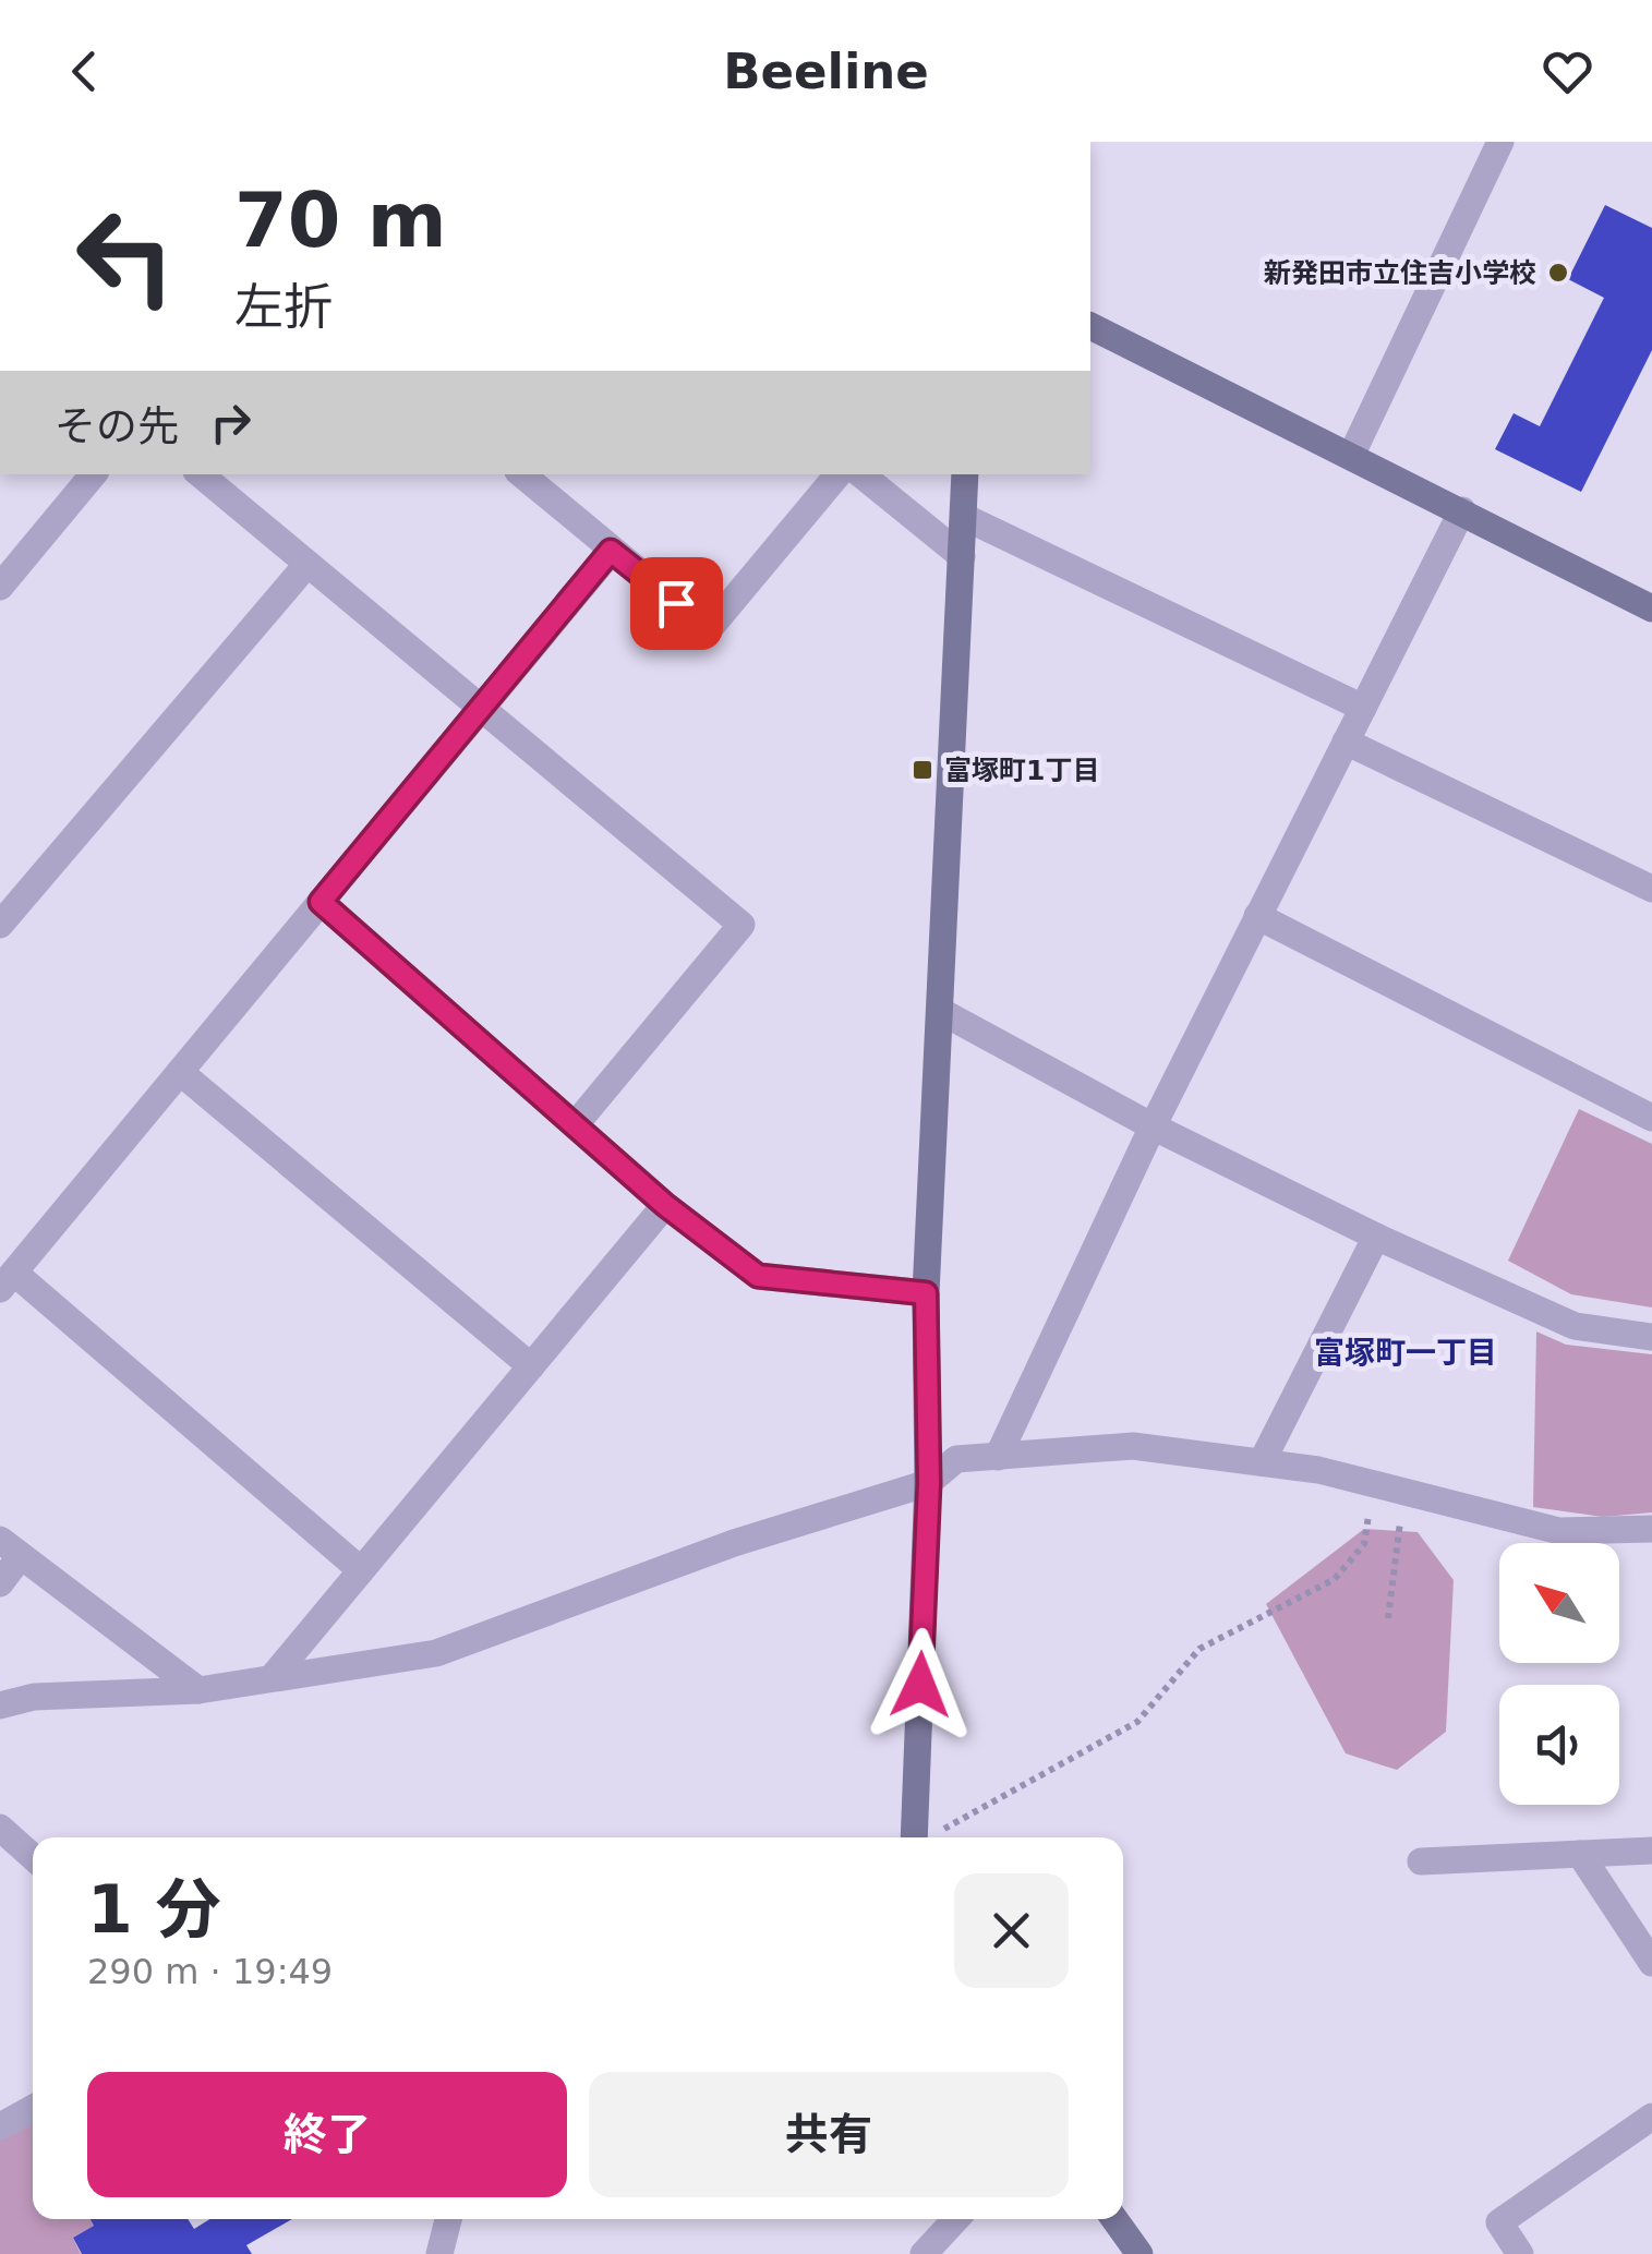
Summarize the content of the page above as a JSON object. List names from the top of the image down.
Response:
{
  "districts": ["富塚町一丁目"],
  "places": {
    "other": ["新発田市立住吉小学校"],
    "transit": ["富塚町1丁目"]
  },
  "north": "top left",
  "page": {
    "header": "Beeline",
    "turn": ["70 m", "左折"],
    "then": "その先",
    "heading": ["1 分", "290 m · 19:49"],
    "buttons": ["終了", "共有"]
  }
}
